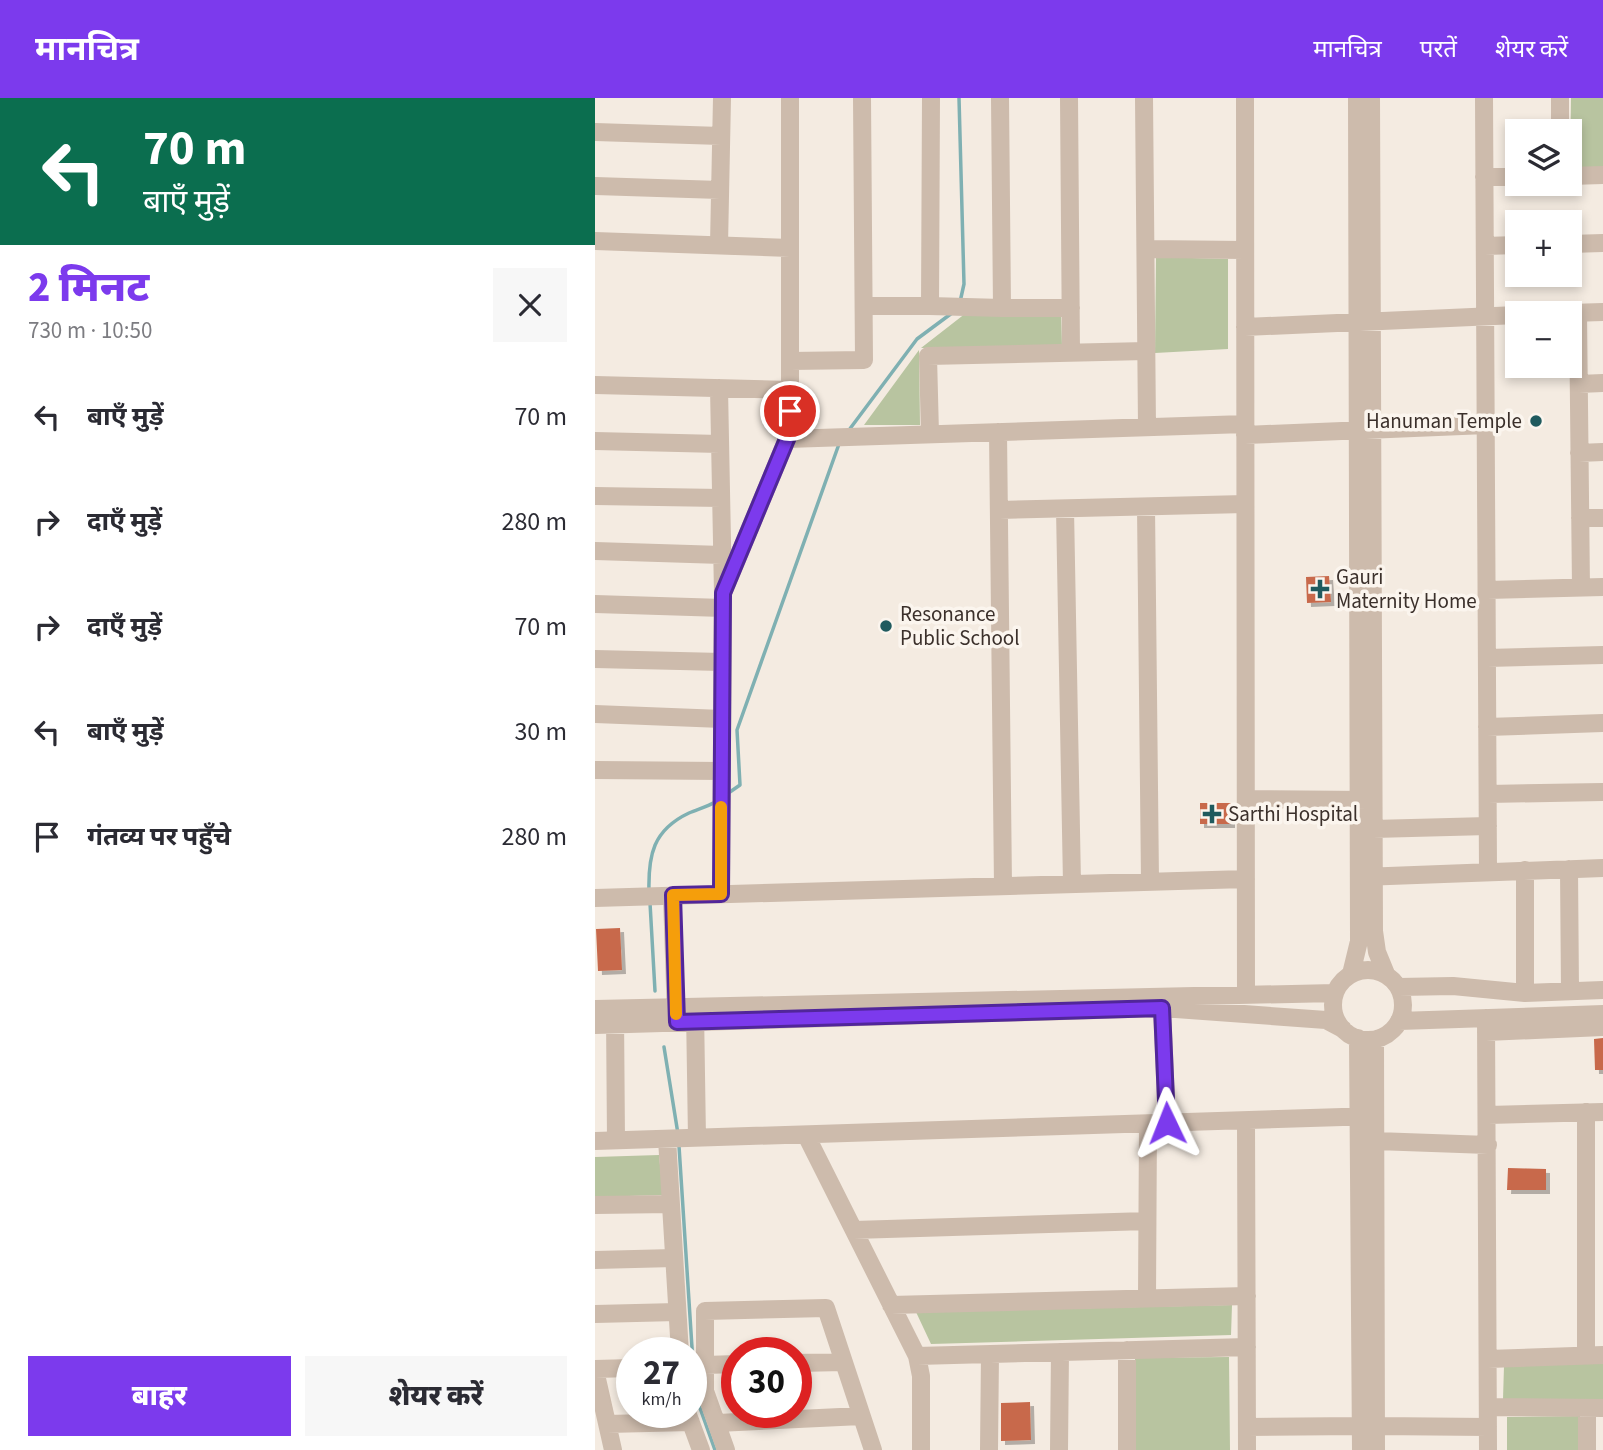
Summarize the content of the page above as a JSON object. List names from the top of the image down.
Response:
{
  "places": {
    "other": ["Hanuman Temple", "Resonance Public School"],
    "health": ["Gauri Maternity Home", "Sarthi Hospital"]
  },
  "page": {
    "header": "मानचित्र",
    "nav": ["मानचित्र", "परतें", "शेयर करें"],
    "turn": ["70 m", "बाएँ मुड़ें"],
    "map_buttons": ["+", "−"],
    "heading": ["2 मिनट", "730 m · 10:50"],
    "list": [
      {
        "name": "बाएँ मुड़ें",
        "value": "70 m"
      },
      {
        "name": "दाएँ मुड़ें",
        "value": "280 m"
      },
      {
        "name": "दाएँ मुड़ें",
        "value": "70 m"
      },
      {
        "name": "बाएँ मुड़ें",
        "value": "30 m"
      },
      {
        "name": "गंतव्य पर पहुँचे",
        "value": "280 m"
      }
    ],
    "speed": "27 km/h",
    "limit": "30",
    "buttons": ["बाहर", "शेयर करें"]
  }
}
